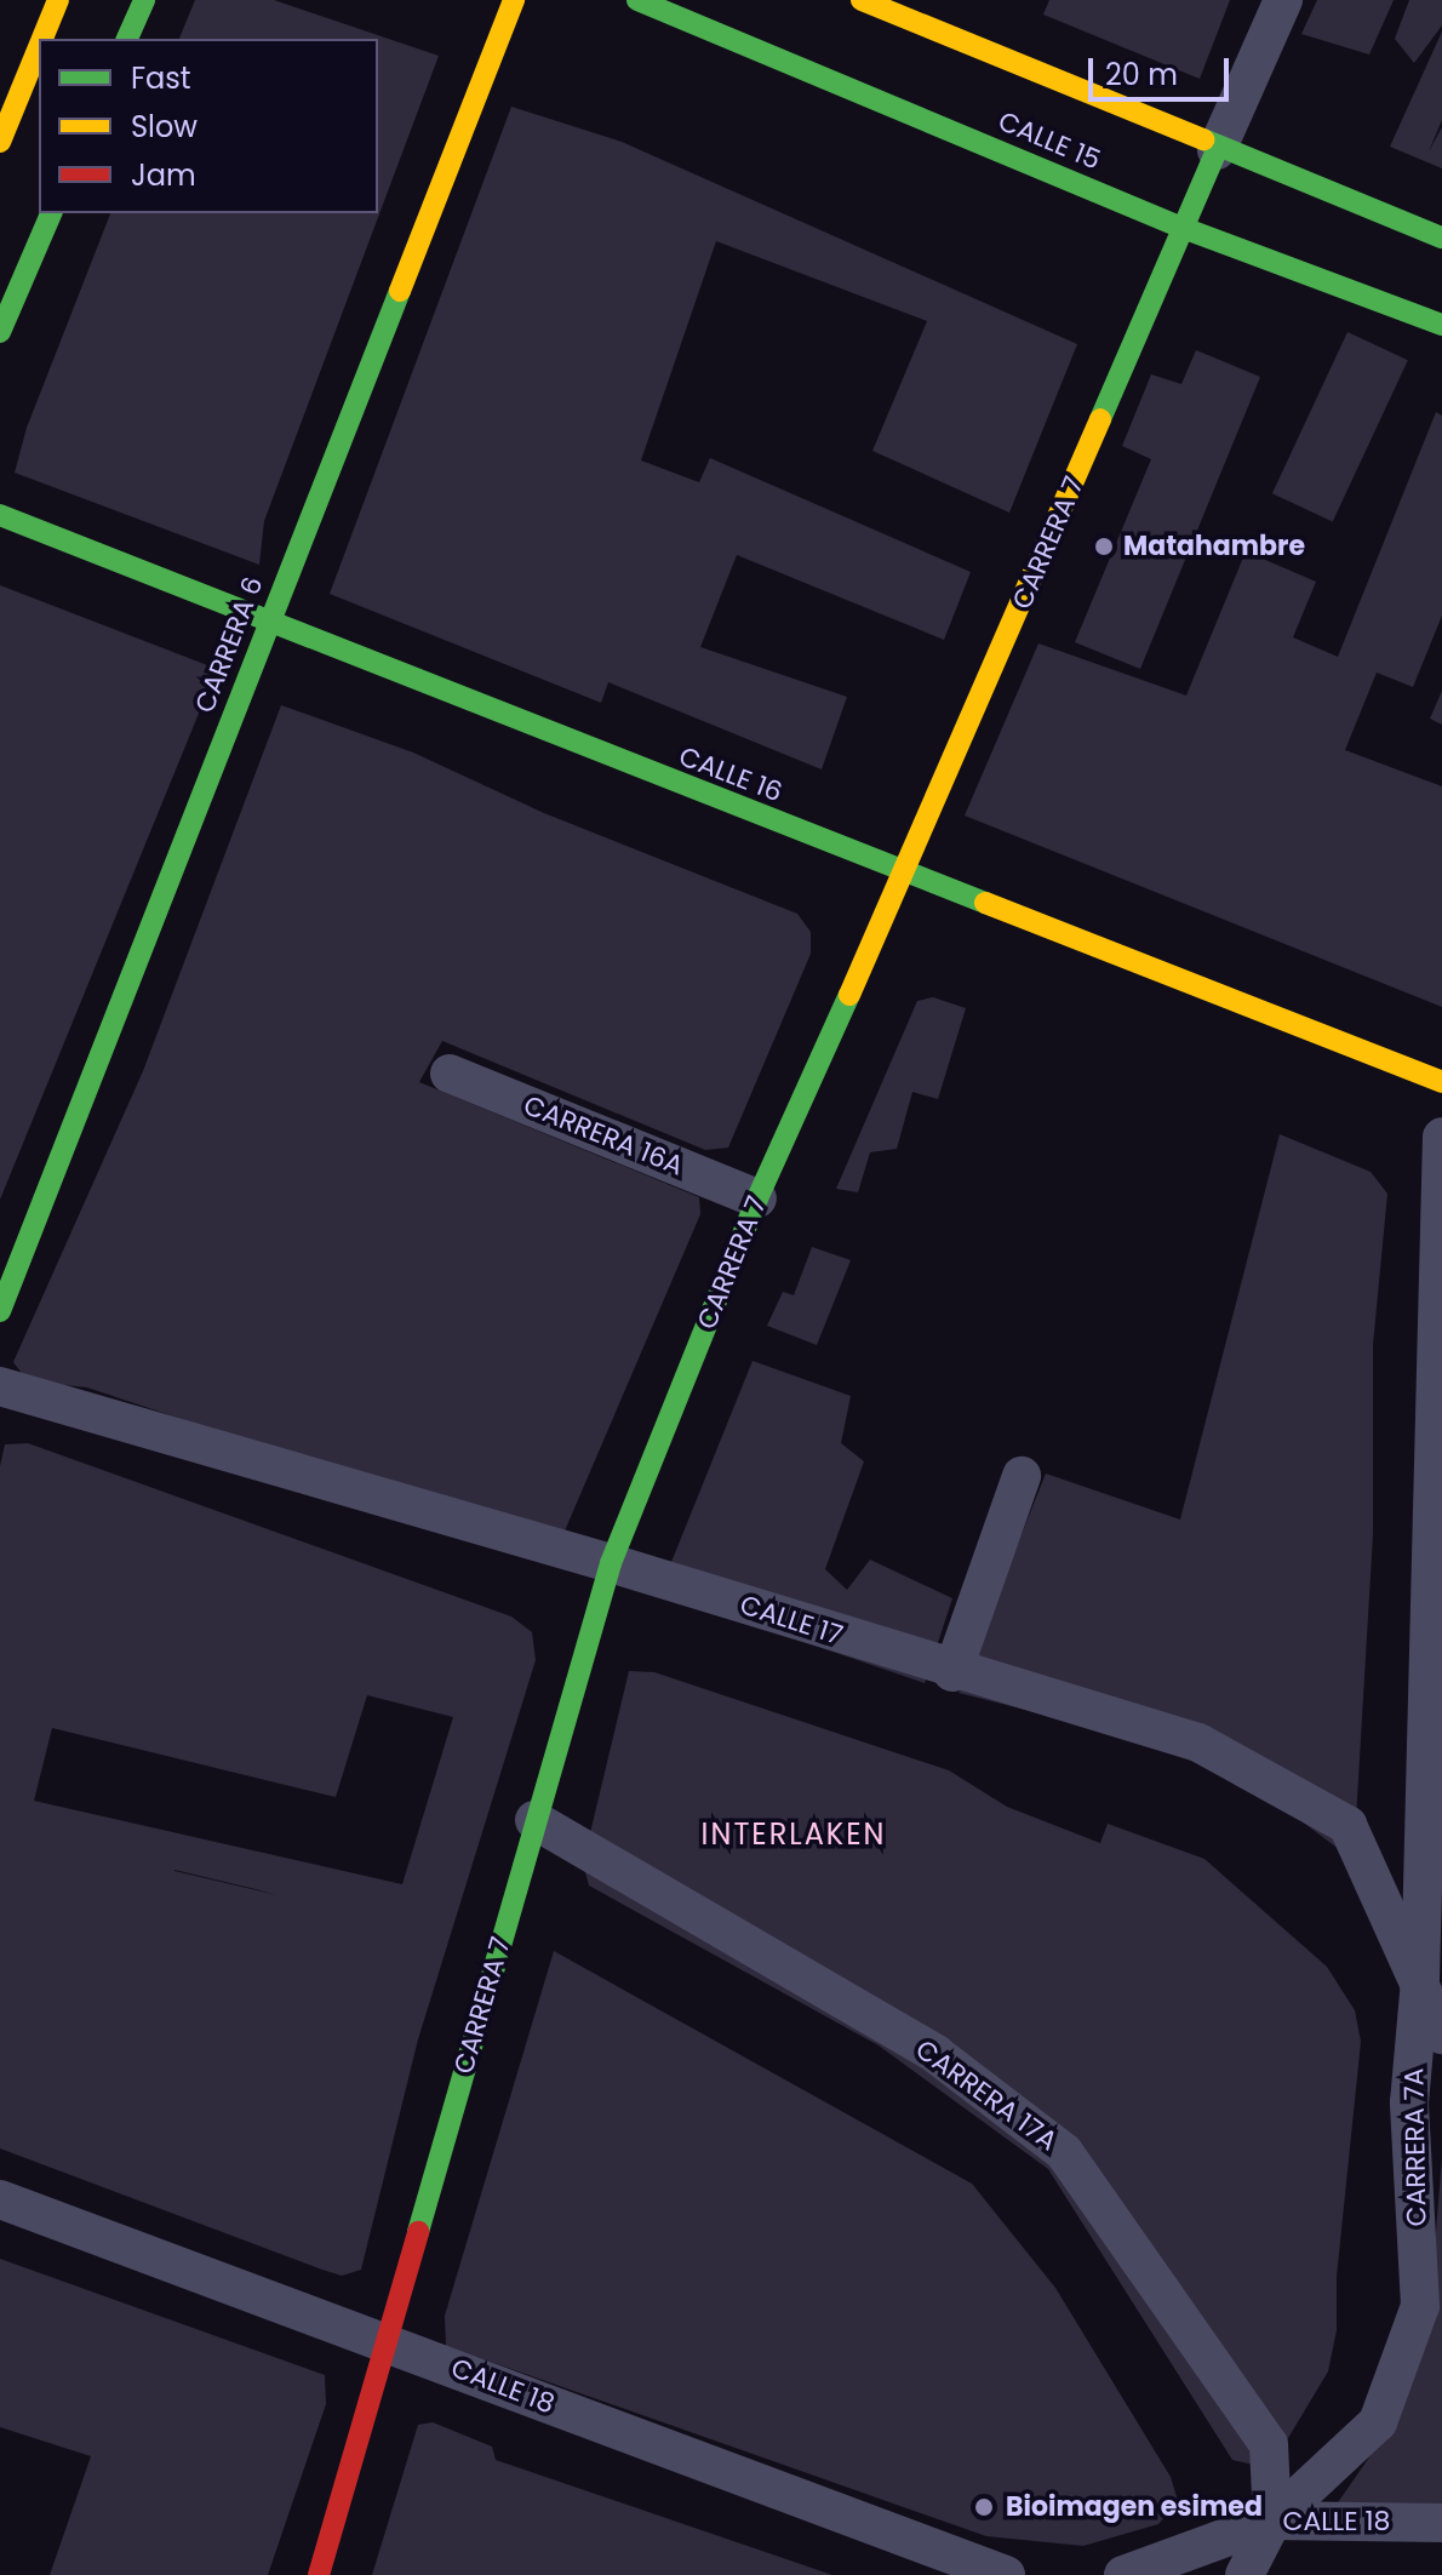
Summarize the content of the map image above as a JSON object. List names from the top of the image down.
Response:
{
  "streets": {
    "main road": [
      "CALLE 15",
      "CARRERA 7",
      "CARRERA 6",
      "CALLE 16"
    ],
    "street": [
      "CARRERA 16A",
      "CALLE 17",
      "CARRERA 17A",
      "CARRERA 7A",
      "CALLE 18"
    ]
  },
  "crossings": [
    ["CALLE 15", "CARRERA 7"],
    ["CARRERA 7", "CALLE 16"],
    ["CARRERA 7", "CARRERA 16A"],
    ["CARRERA 7", "CALLE 17"],
    ["CARRERA 7", "CARRERA 17A"],
    ["CARRERA 7", "CALLE 18"],
    ["CARRERA 6", "CALLE 16"],
    ["CALLE 17", "CARRERA 7A"],
    ["CARRERA 17A", "CARRERA 7A"],
    ["CARRERA 17A", "CALLE 18"],
    ["CARRERA 7A", "CALLE 18"]
  ],
  "districts": ["INTERLAKEN"],
  "places": ["Matahambre", "Bioimagen esimed"],
  "legend": ["Fast", "Slow", "Jam"],
  "scale_bar": "20 m"
}
